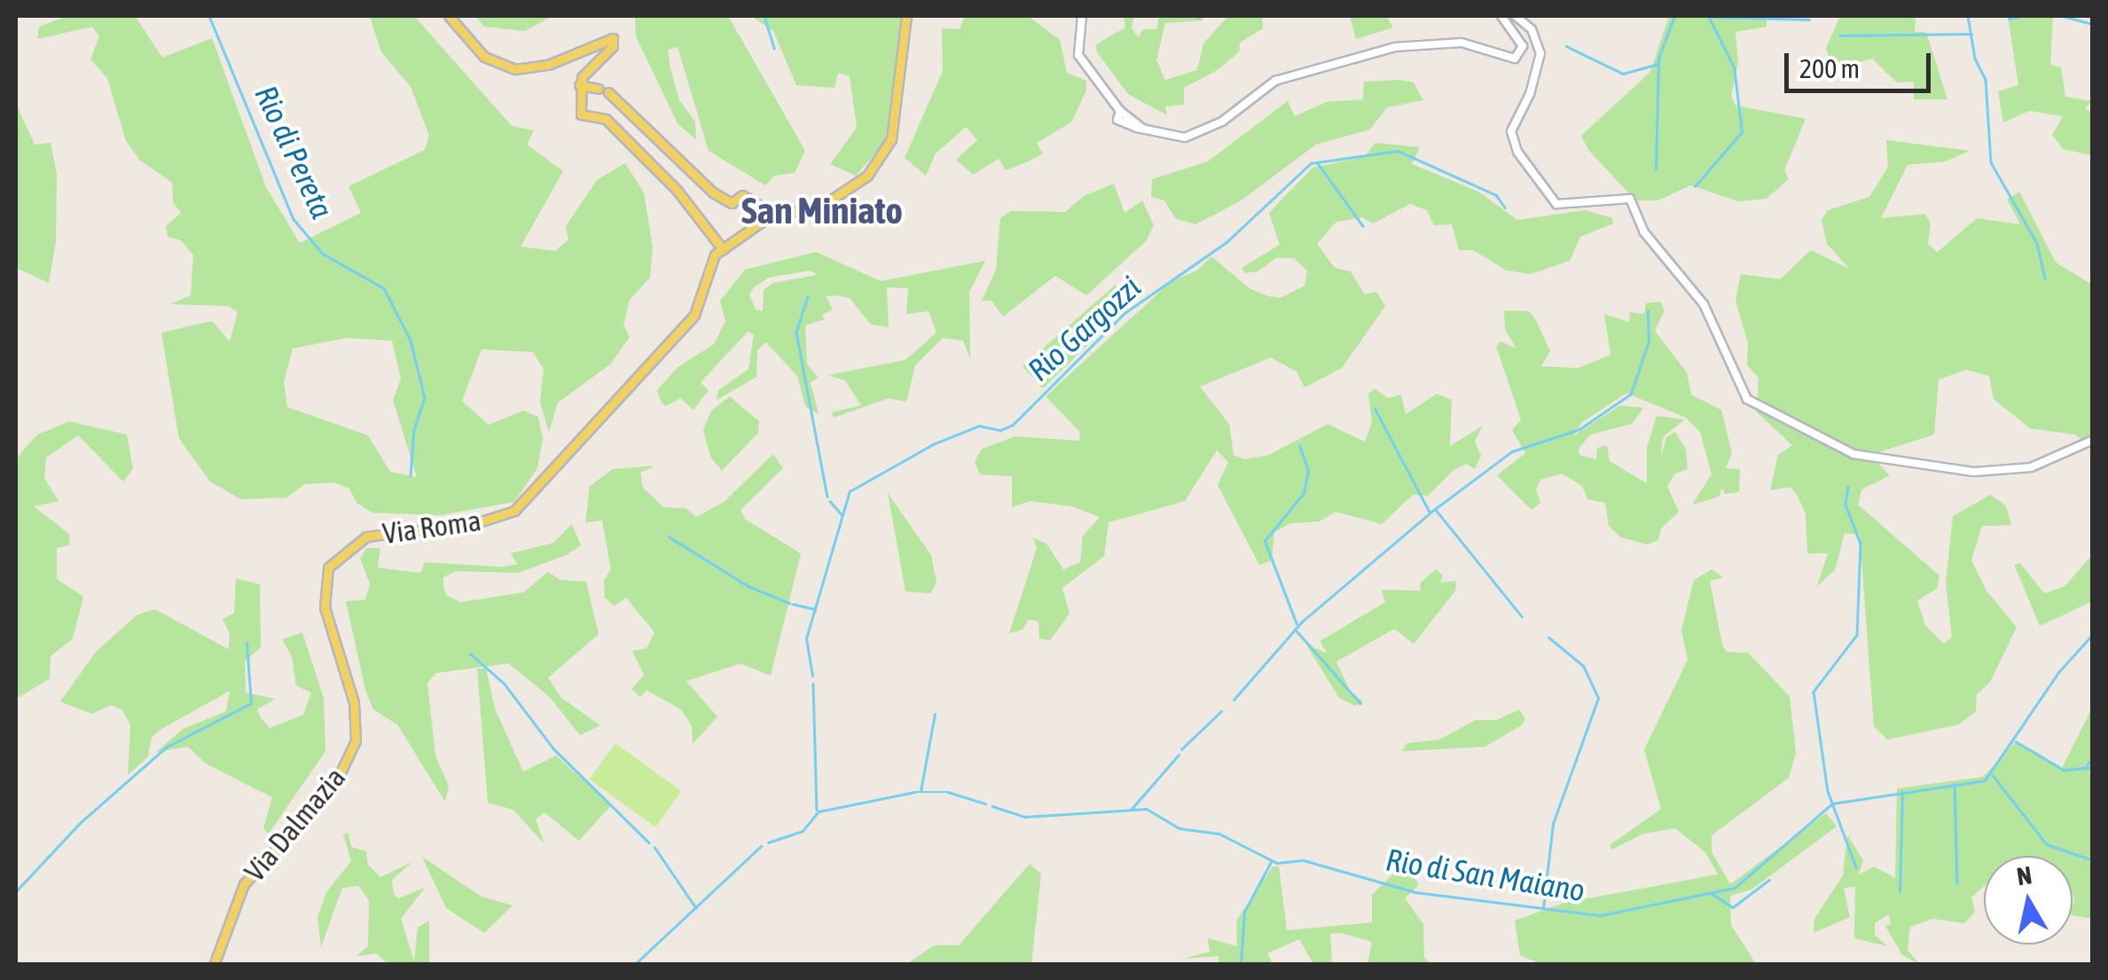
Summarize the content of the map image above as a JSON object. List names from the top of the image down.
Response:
{
  "streets": {
    "main road": ["Via Roma", "Via Dalmazia"]
  },
  "crossings": [
    ["Via Roma", "Via Dalmazia"]
  ],
  "districts": ["San Miniato"],
  "water": ["Rio di Pereta", "Rio Gargozzi", "Rio di San Maiano"],
  "scale_bar": "200 m",
  "north": "top"
}
